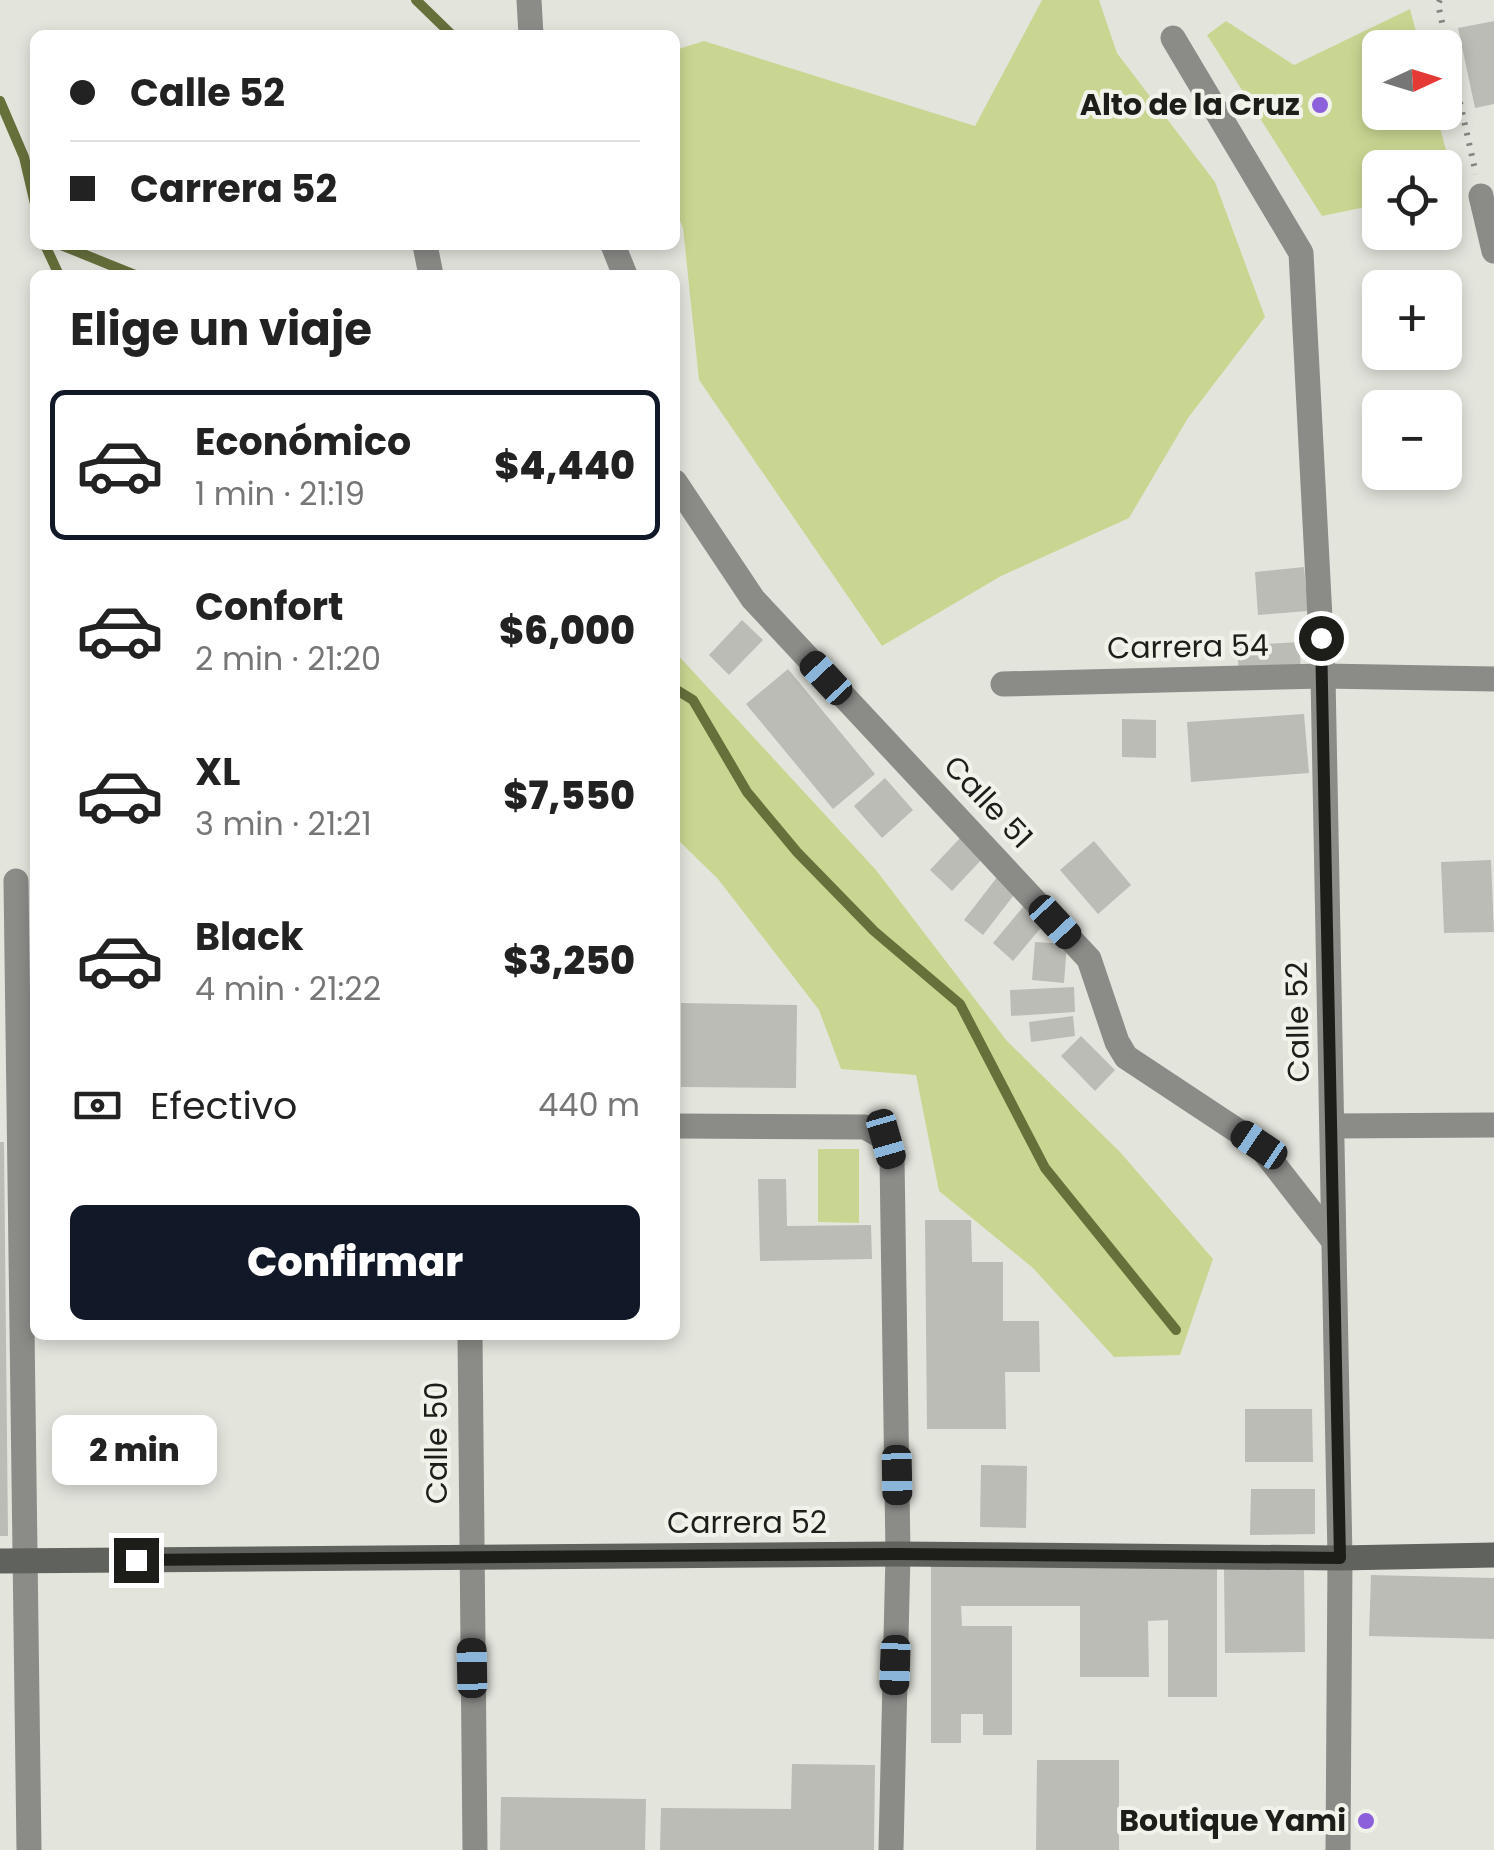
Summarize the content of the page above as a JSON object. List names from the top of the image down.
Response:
{
  "streets": {
    "main road": ["Carrera 52"],
    "street": [
      "Carrera 54",
      "Calle 51",
      "Calle 52",
      "Calle 50"
    ]
  },
  "crossings": [
    ["Carrera 54", "Calle 52"],
    ["Calle 51", "Calle 52"],
    ["Calle 52", "Carrera 52"],
    ["Calle 50", "Carrera 52"]
  ],
  "places": ["Alto de la Cruz", "Boutique Yami"],
  "north": "right",
  "page": {
    "map_buttons": ["+", "−"],
    "banner": ["Calle 52", "Carrera 52"],
    "heading": "Elige un viaje",
    "list": [
      {
        "name": "Económico",
        "note": "1 min · 21:19",
        "value": "$4,440"
      },
      {
        "name": "Confort",
        "note": "2 min · 21:20",
        "value": "$6,000"
      },
      {
        "name": "XL",
        "note": "3 min · 21:21",
        "value": "$7,550"
      },
      {
        "name": "Black",
        "note": "4 min · 21:22",
        "value": "$3,250"
      }
    ],
    "pay": ["Efectivo", "440 m"],
    "buttons": "Confirmar",
    "bubble": "2 min"
  }
}
